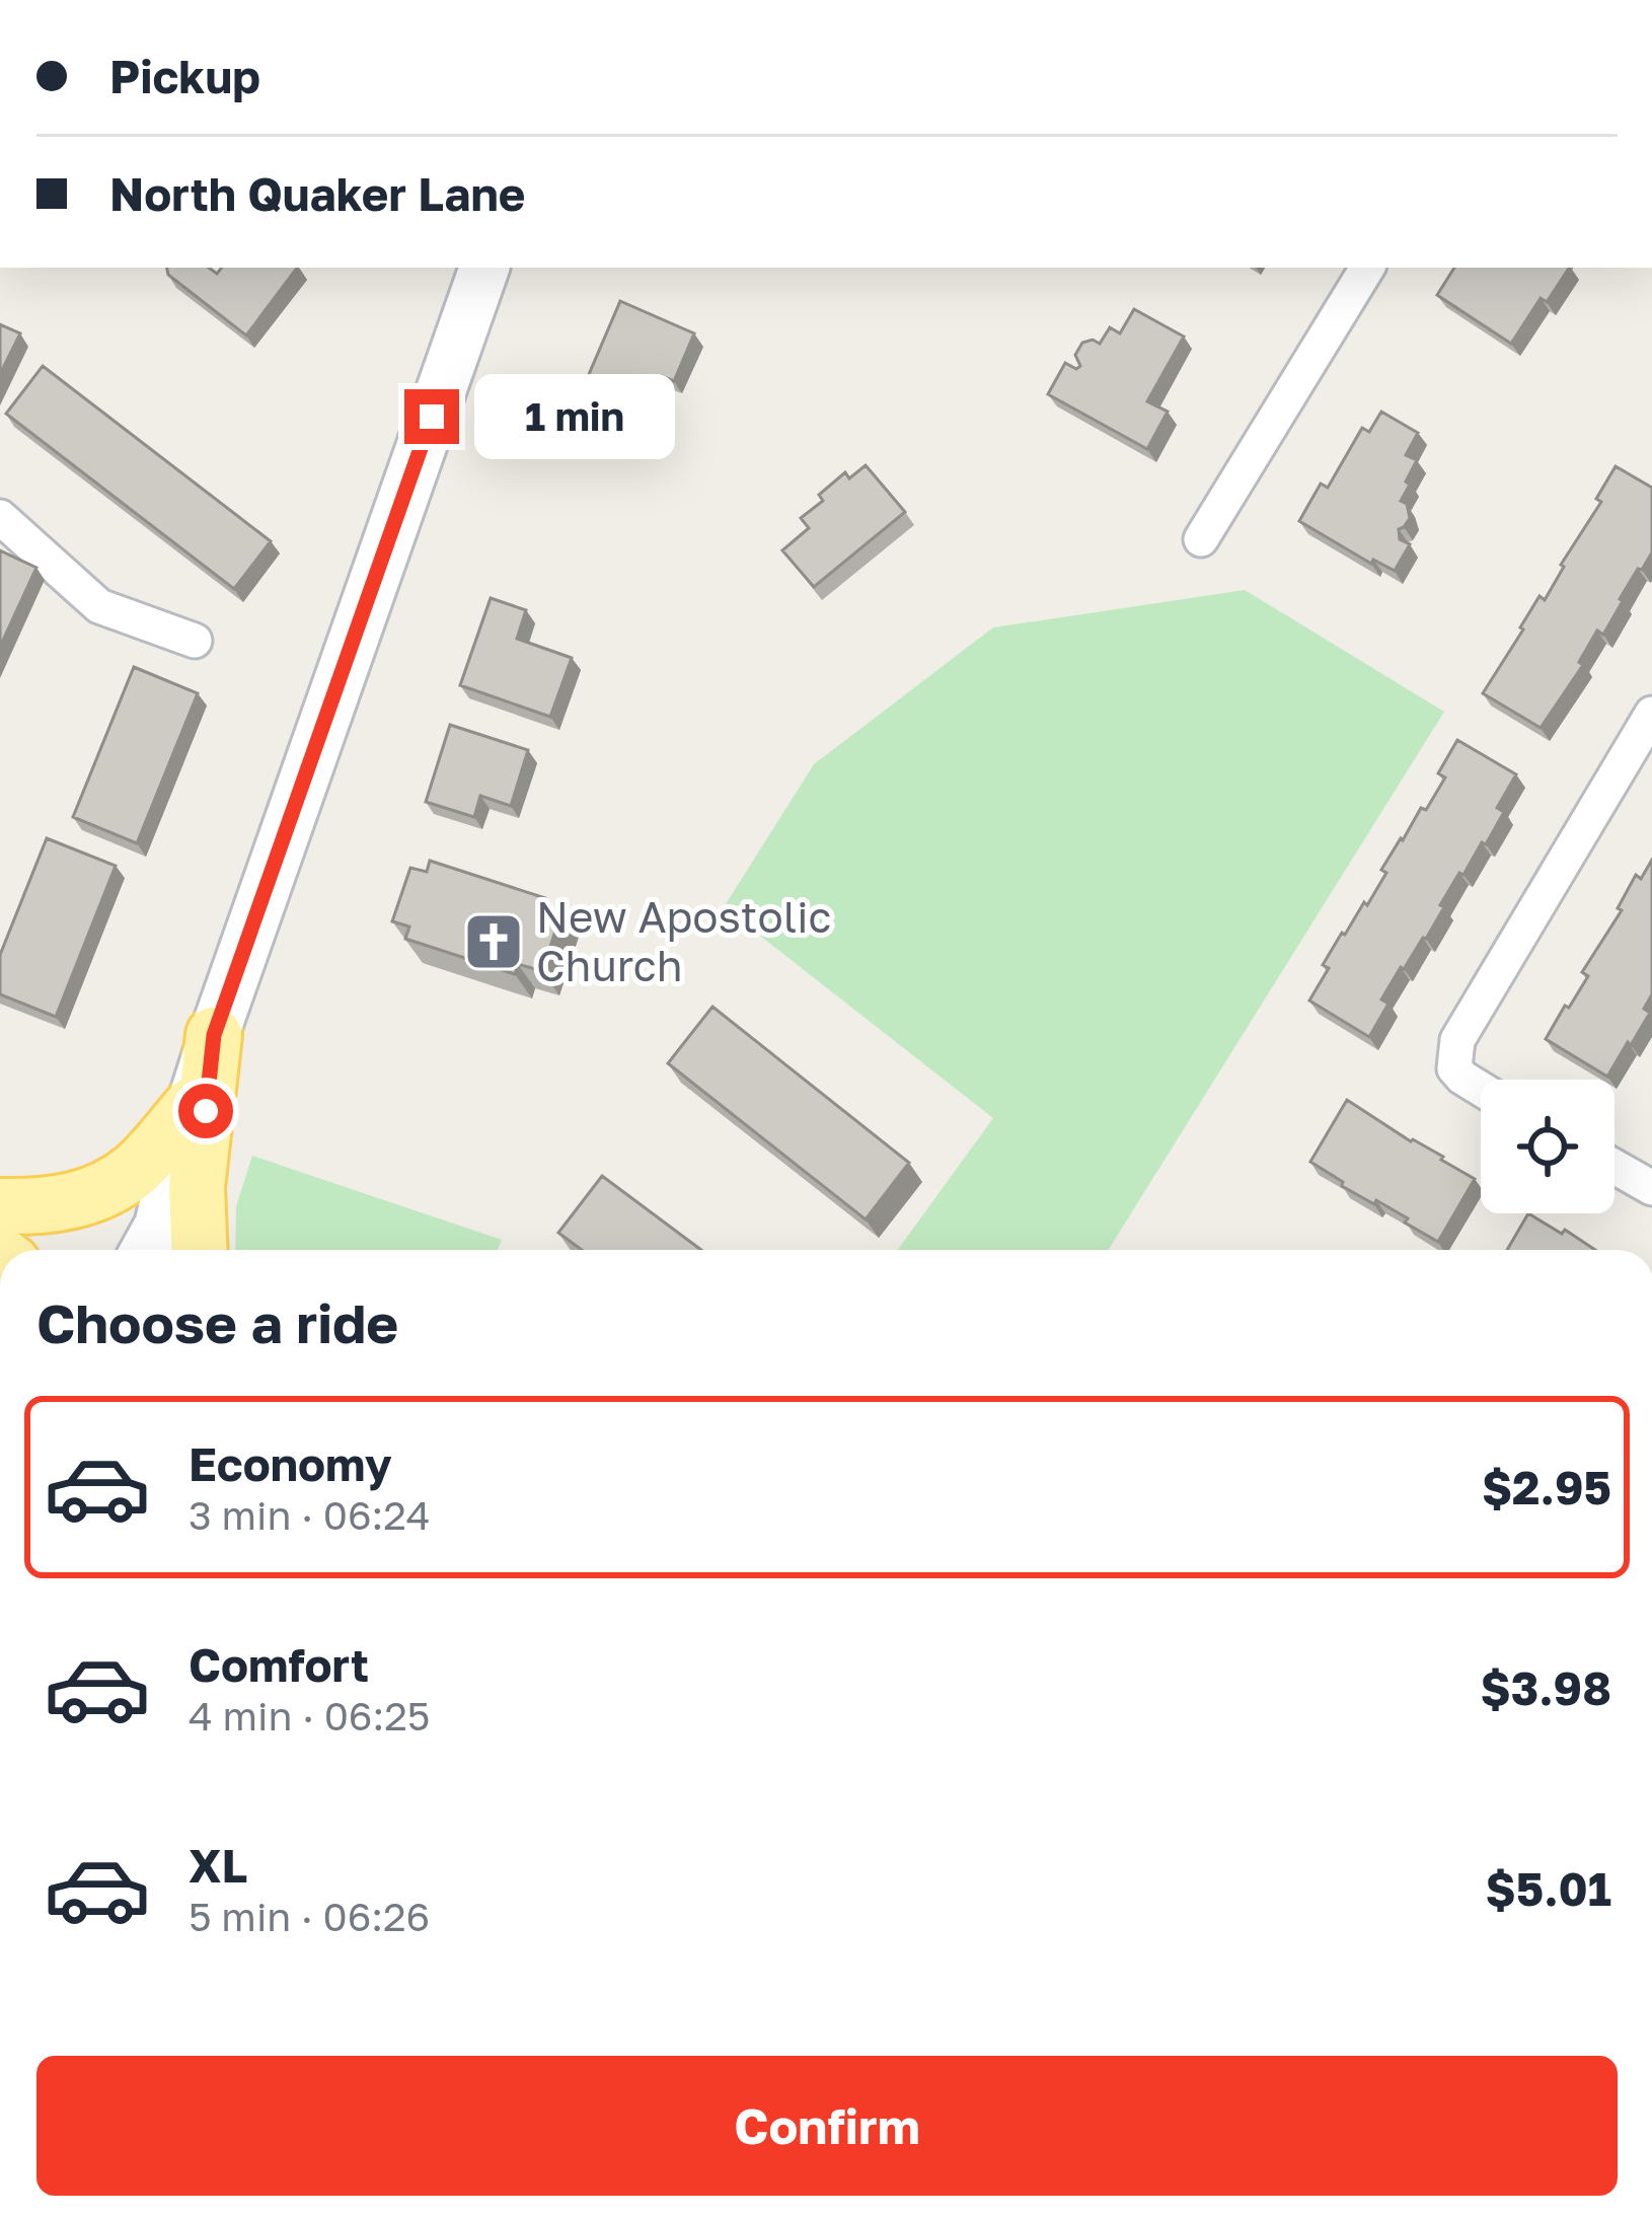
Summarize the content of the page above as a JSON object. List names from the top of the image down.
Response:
{
  "places": {
    "church": ["New Apostolic Church"]
  },
  "page": {
    "banner": ["Pickup", "North Quaker Lane"],
    "bubble": "1 min",
    "heading": "Choose a ride",
    "list": [
      {
        "name": "Economy",
        "note": "3 min · 06:24",
        "value": "$2.95"
      },
      {
        "name": "Comfort",
        "note": "4 min · 06:25",
        "value": "$3.98"
      },
      {
        "name": "XL",
        "note": "5 min · 06:26",
        "value": "$5.01"
      }
    ],
    "buttons": "Confirm"
  }
}
